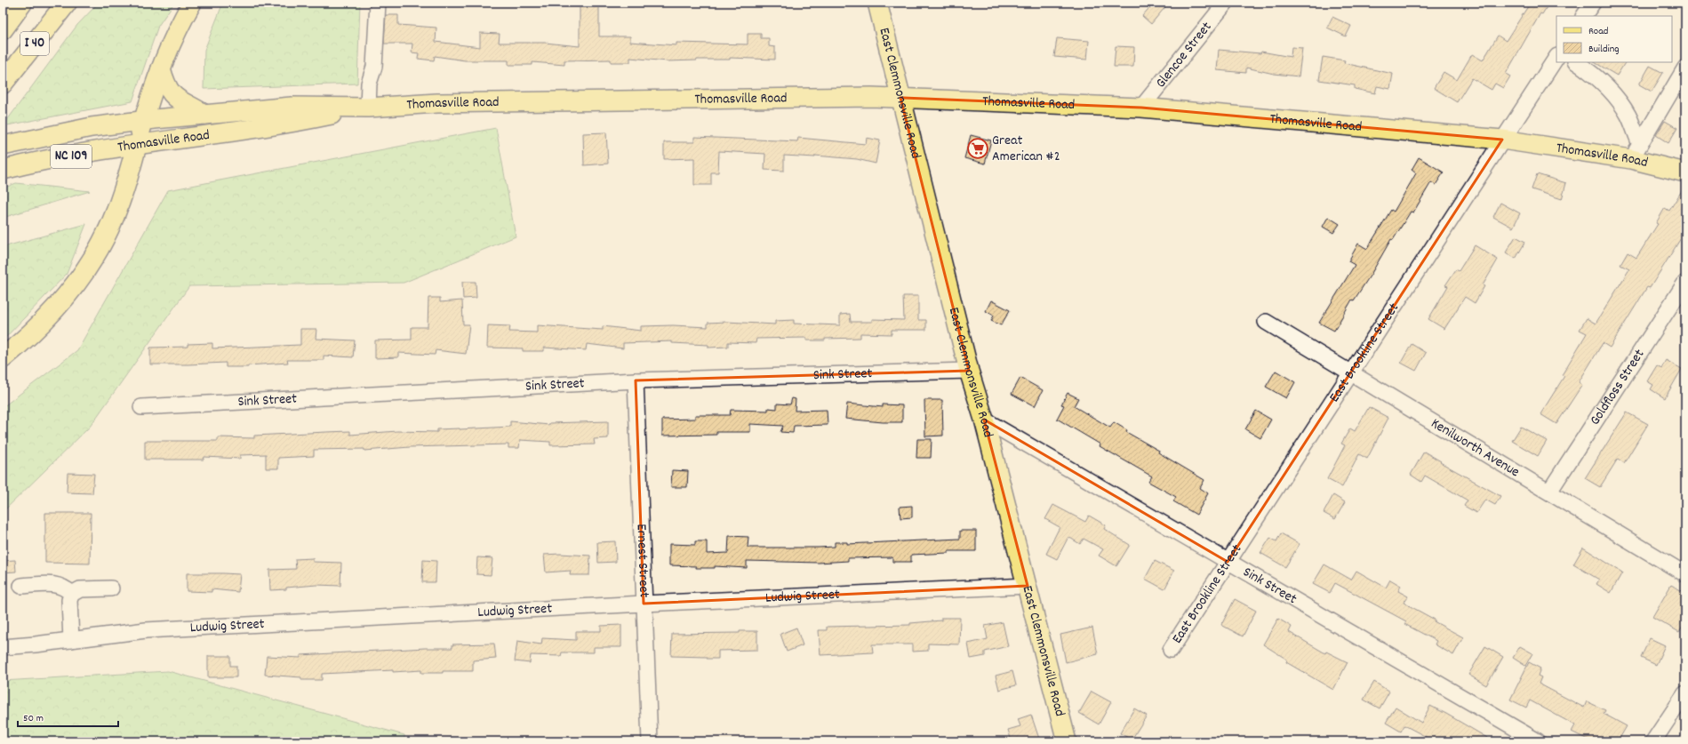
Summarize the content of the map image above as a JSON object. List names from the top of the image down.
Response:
{
  "streets": {
    "highway": ["I 40"],
    "main road": ["East Clemmonsville Road", "Thomasville Road", "NC 109"],
    "street": [
      "Glencoe Street",
      "East Brookline Street",
      "Sink Street",
      "Goldfloss Street",
      "Kenilworth Avenue",
      "Ernest Street",
      "Ludwig Street"
    ]
  },
  "crossings": [
    ["Glencoe Street", "Thomasville Road"],
    ["East Clemmonsville Road", "Thomasville Road"],
    ["East Clemmonsville Road", "Sink Street"],
    ["East Clemmonsville Road", "Ludwig Street"],
    ["Thomasville Road", "East Brookline Street"],
    ["East Brookline Street", "Sink Street"],
    ["East Brookline Street", "Kenilworth Avenue"],
    ["Sink Street", "Ernest Street"],
    ["Goldfloss Street", "Kenilworth Avenue"],
    ["Ernest Street", "Ludwig Street"]
  ],
  "places": {
    "supermarket": ["Great American #2"]
  },
  "legend": ["Road", "Building"],
  "scale_bar": "50 m"
}
